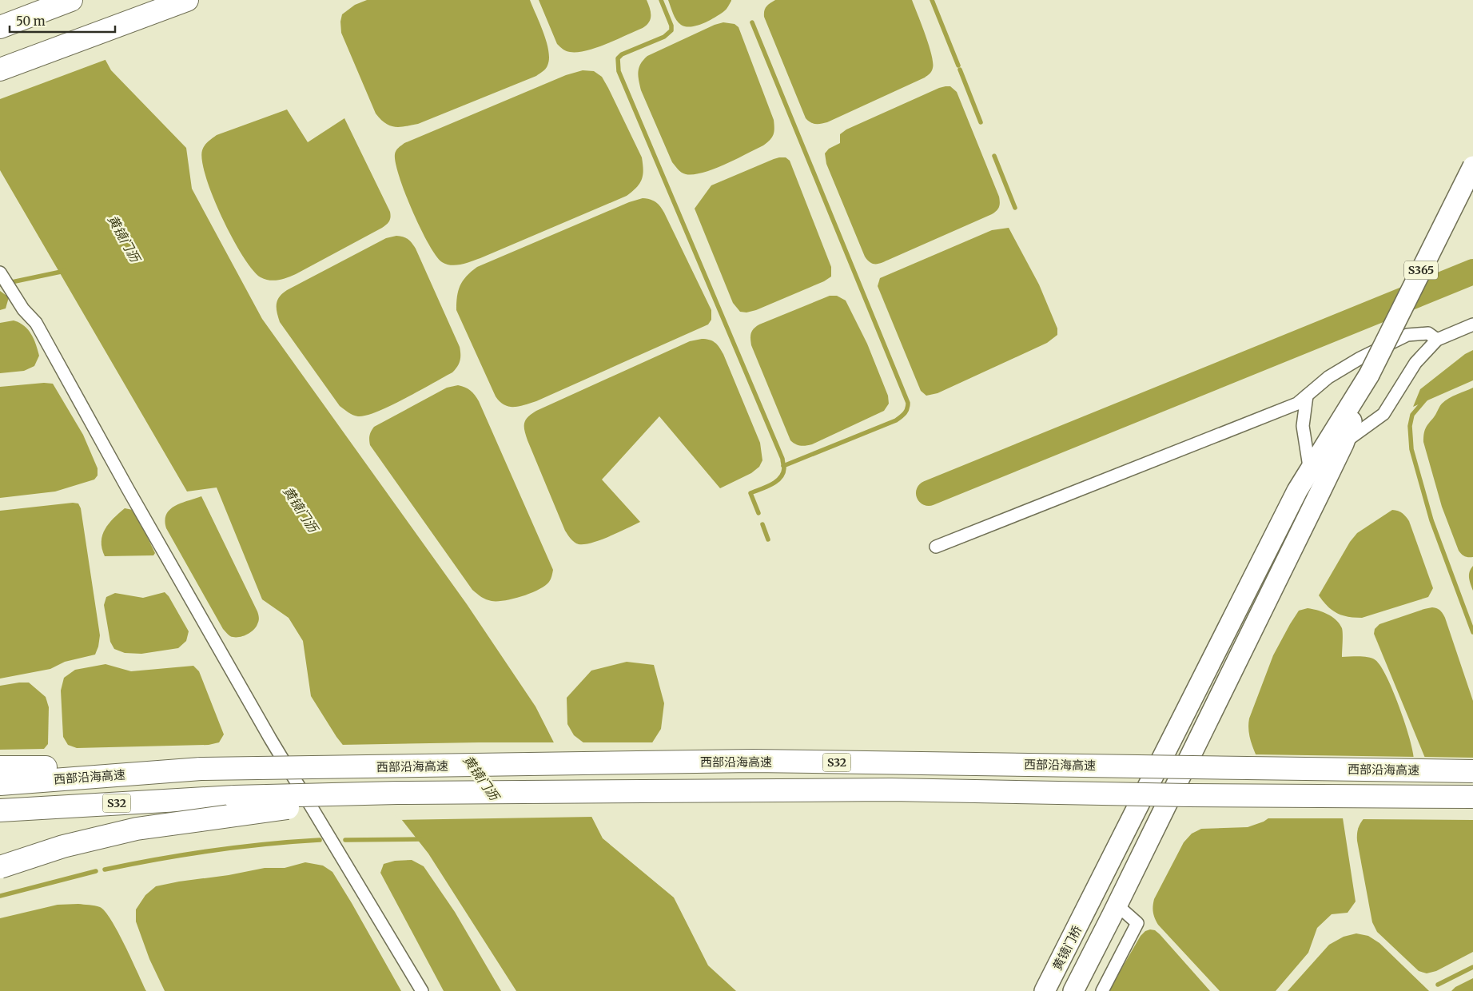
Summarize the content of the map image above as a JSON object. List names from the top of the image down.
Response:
{
  "streets": {
    "highway": ["西部沿海高速", "S32"],
    "main road": ["S365", "黄镜门桥"]
  },
  "crossings": [
    ["S365", "黄镜门桥"]
  ],
  "water": ["黄镜门沥"],
  "scale_bar": "50 m"
}
